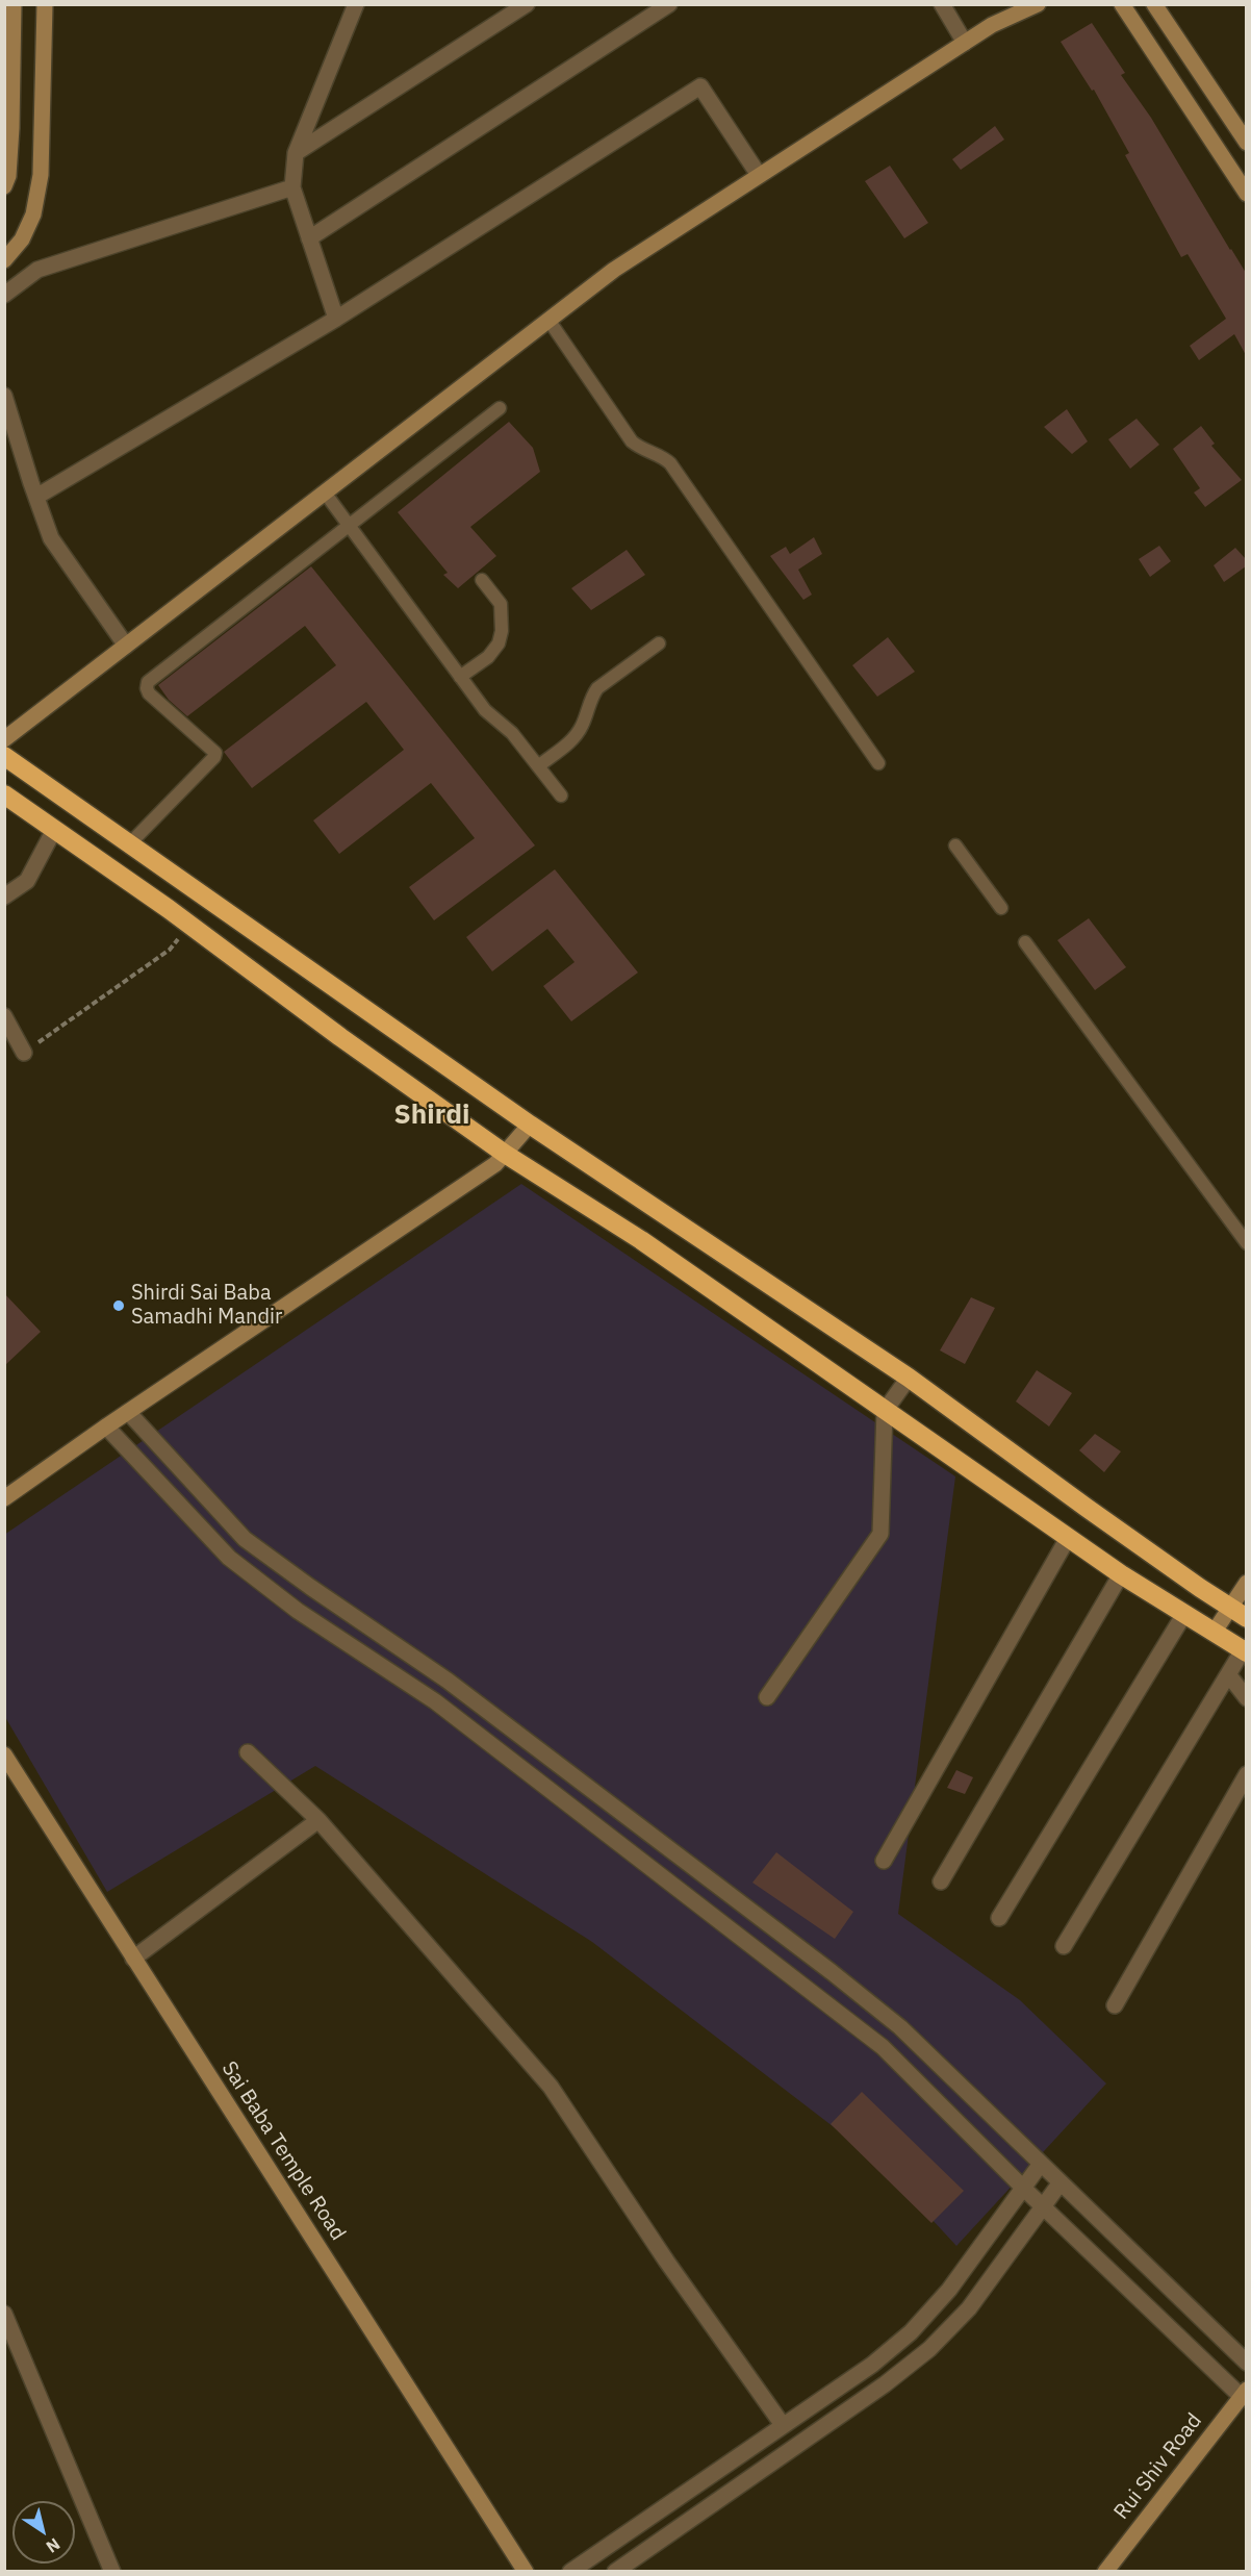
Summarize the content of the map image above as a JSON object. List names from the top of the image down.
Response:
{
  "streets": {
    "street": ["Sai Baba Temple Road", "Rui Shiv Road"]
  },
  "districts": ["Shirdi"],
  "places": ["Shirdi Sai Baba Samadhi Mandir"],
  "north": "bottom right"
}
